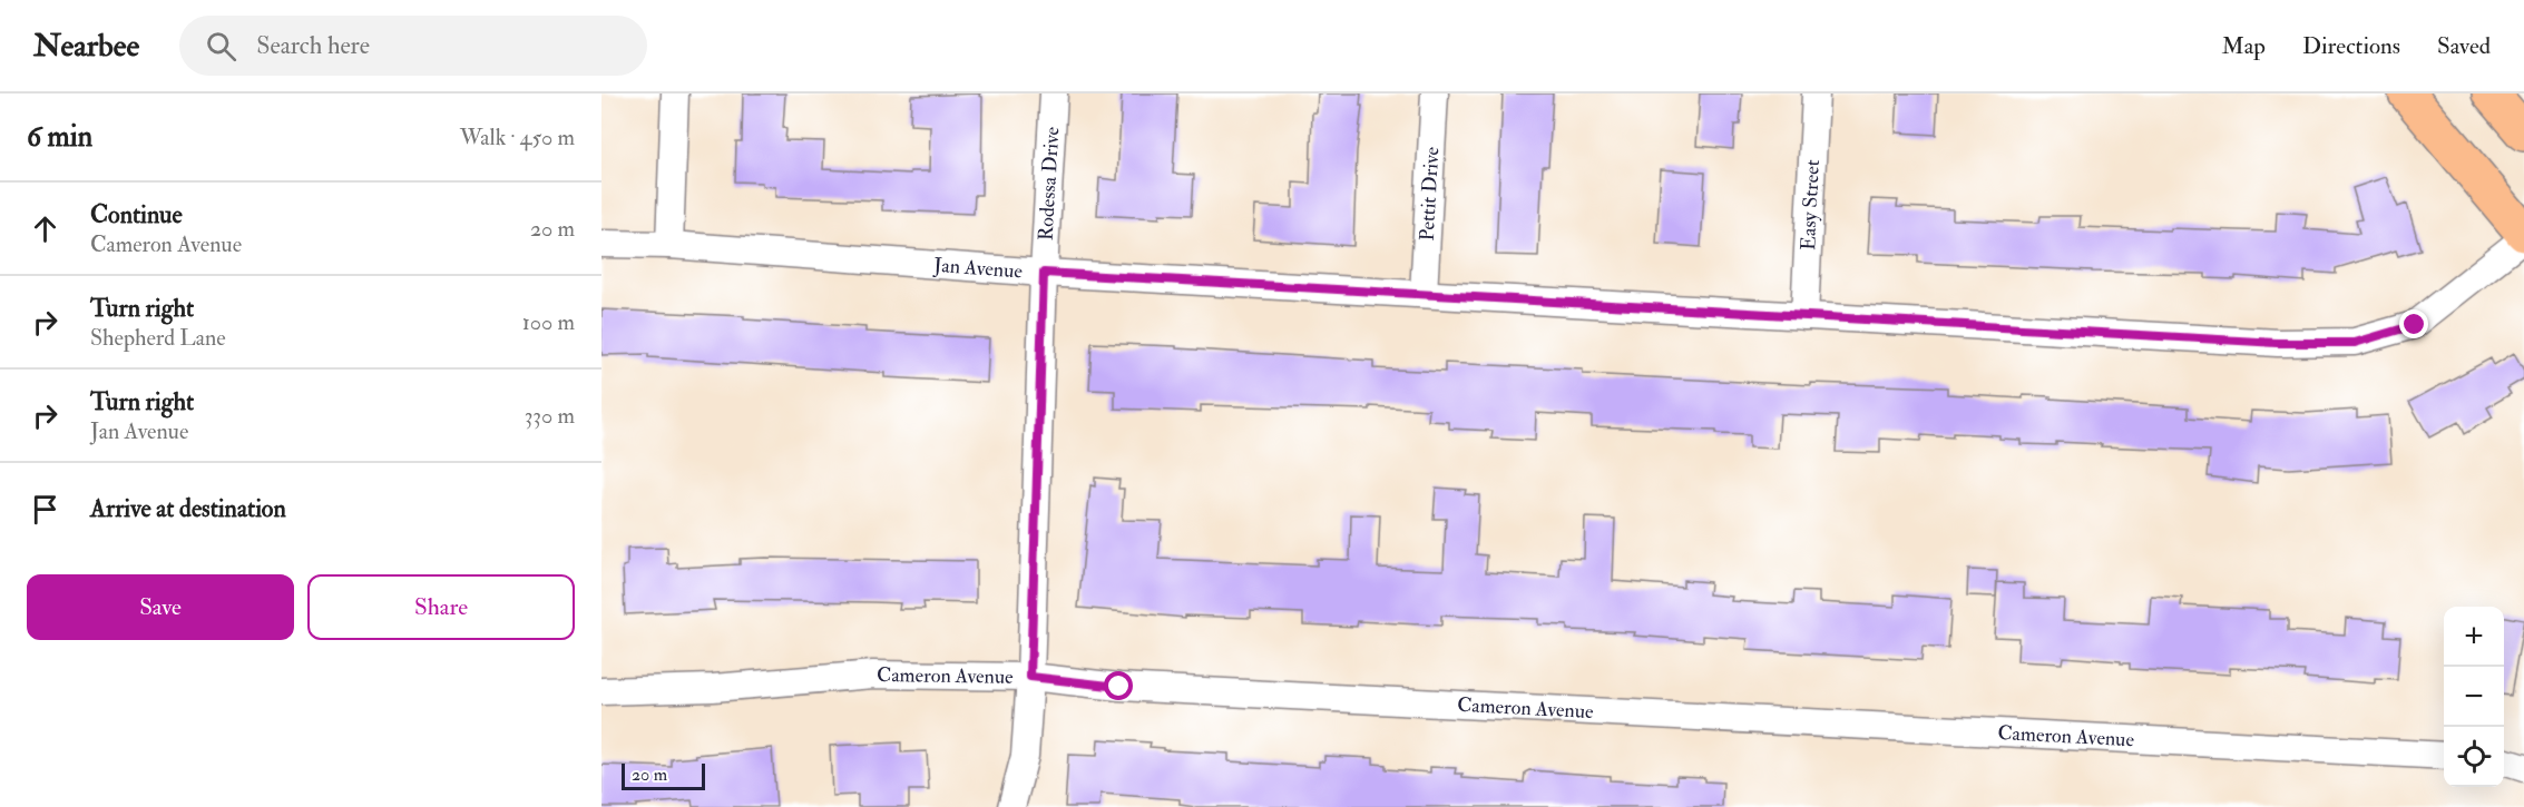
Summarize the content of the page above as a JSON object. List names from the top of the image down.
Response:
{
  "streets": {
    "street": [
      "Rodessa Drive",
      "Pettit Drive",
      "Easy Street",
      "Jan Avenue",
      "Cameron Avenue"
    ]
  },
  "crossings": [
    ["Rodessa Drive", "Jan Avenue"],
    ["Rodessa Drive", "Cameron Avenue"],
    ["Pettit Drive", "Jan Avenue"],
    ["Easy Street", "Jan Avenue"]
  ],
  "scale_bar": "20 m",
  "page": {
    "header": "Nearbee",
    "search": "Search here",
    "nav": ["Map", "Directions", "Saved"],
    "heading": ["6 min", "Walk · 450 m"],
    "list": [
      ["Continue", "Cameron Avenue", "20 m"],
      ["Turn right", "Shepherd Lane", "100 m"],
      ["Turn right", "Jan Avenue", "330 m"],
      "Arrive at destination"
    ],
    "buttons": ["Save", "Share"],
    "map_buttons": ["+", "−"],
    "scale": "20 m"
  }
}
